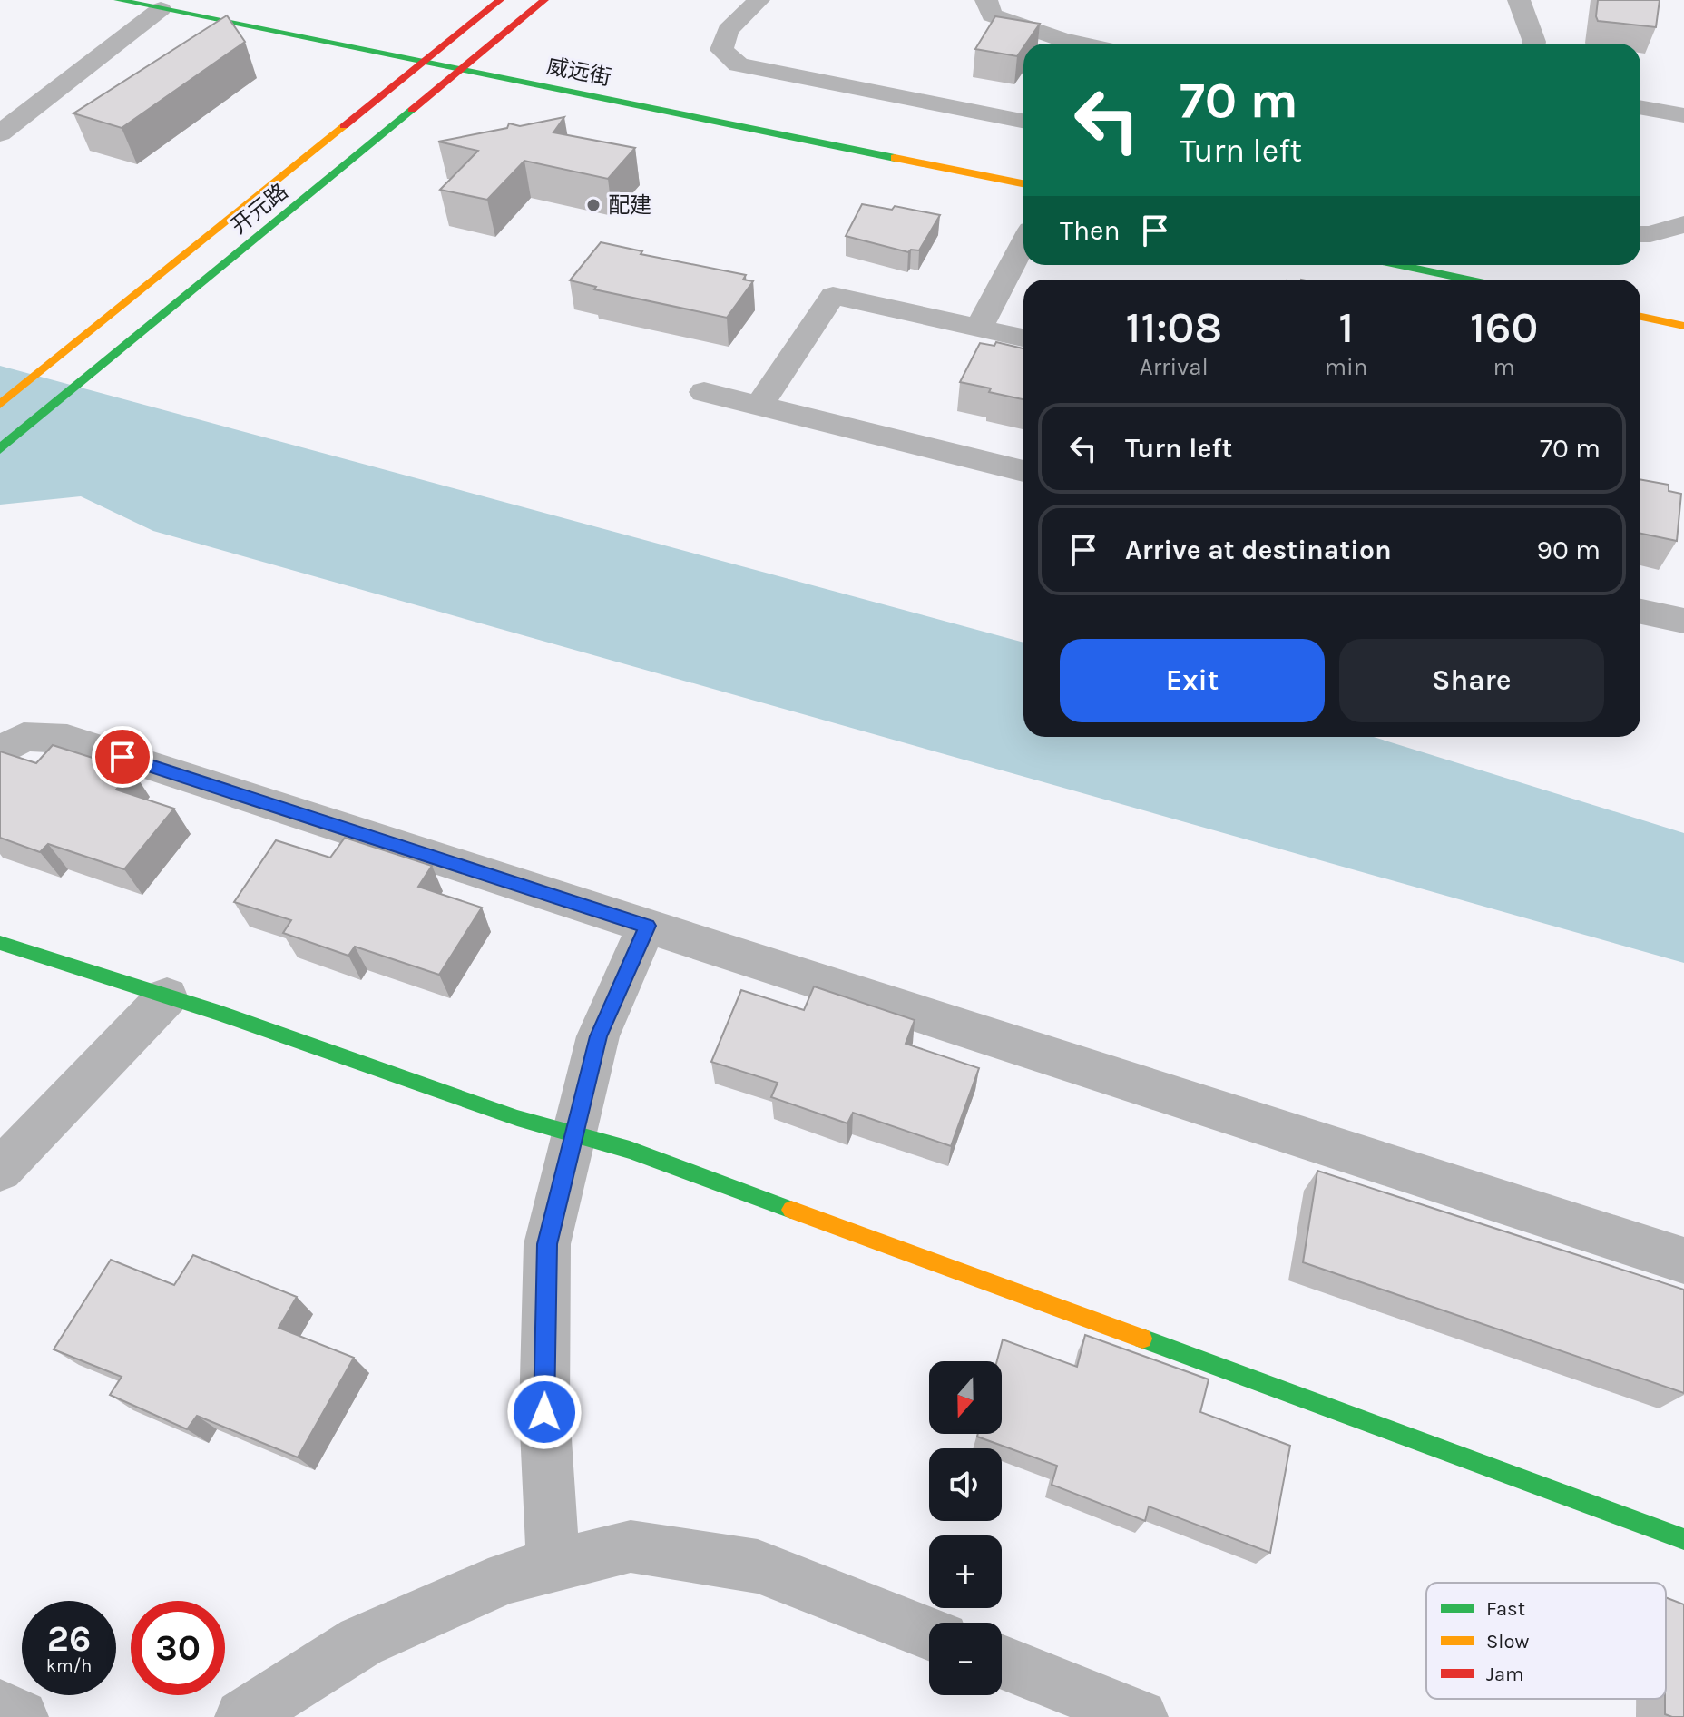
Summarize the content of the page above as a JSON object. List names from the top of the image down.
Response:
{
  "streets": {
    "street": ["威远街", "开元路"]
  },
  "crossings": [
    ["威远街", "开元路"]
  ],
  "places": ["配建"],
  "legend": ["Fast", "Slow", "Jam"],
  "north": "bottom",
  "page": {
    "turn": ["70 m", "Turn left"],
    "then": "Then",
    "eta": [
      "11:08",
      "Arrival",
      "1",
      "min",
      "160",
      "m"
    ],
    "list": [
      {
        "name": "Turn left",
        "value": "70 m"
      },
      {
        "name": "Arrive at destination",
        "value": "90 m"
      }
    ],
    "buttons": ["Exit", "Share"],
    "map_buttons": ["+", "−"],
    "speed": "26 km/h",
    "limit": "30"
  }
}
